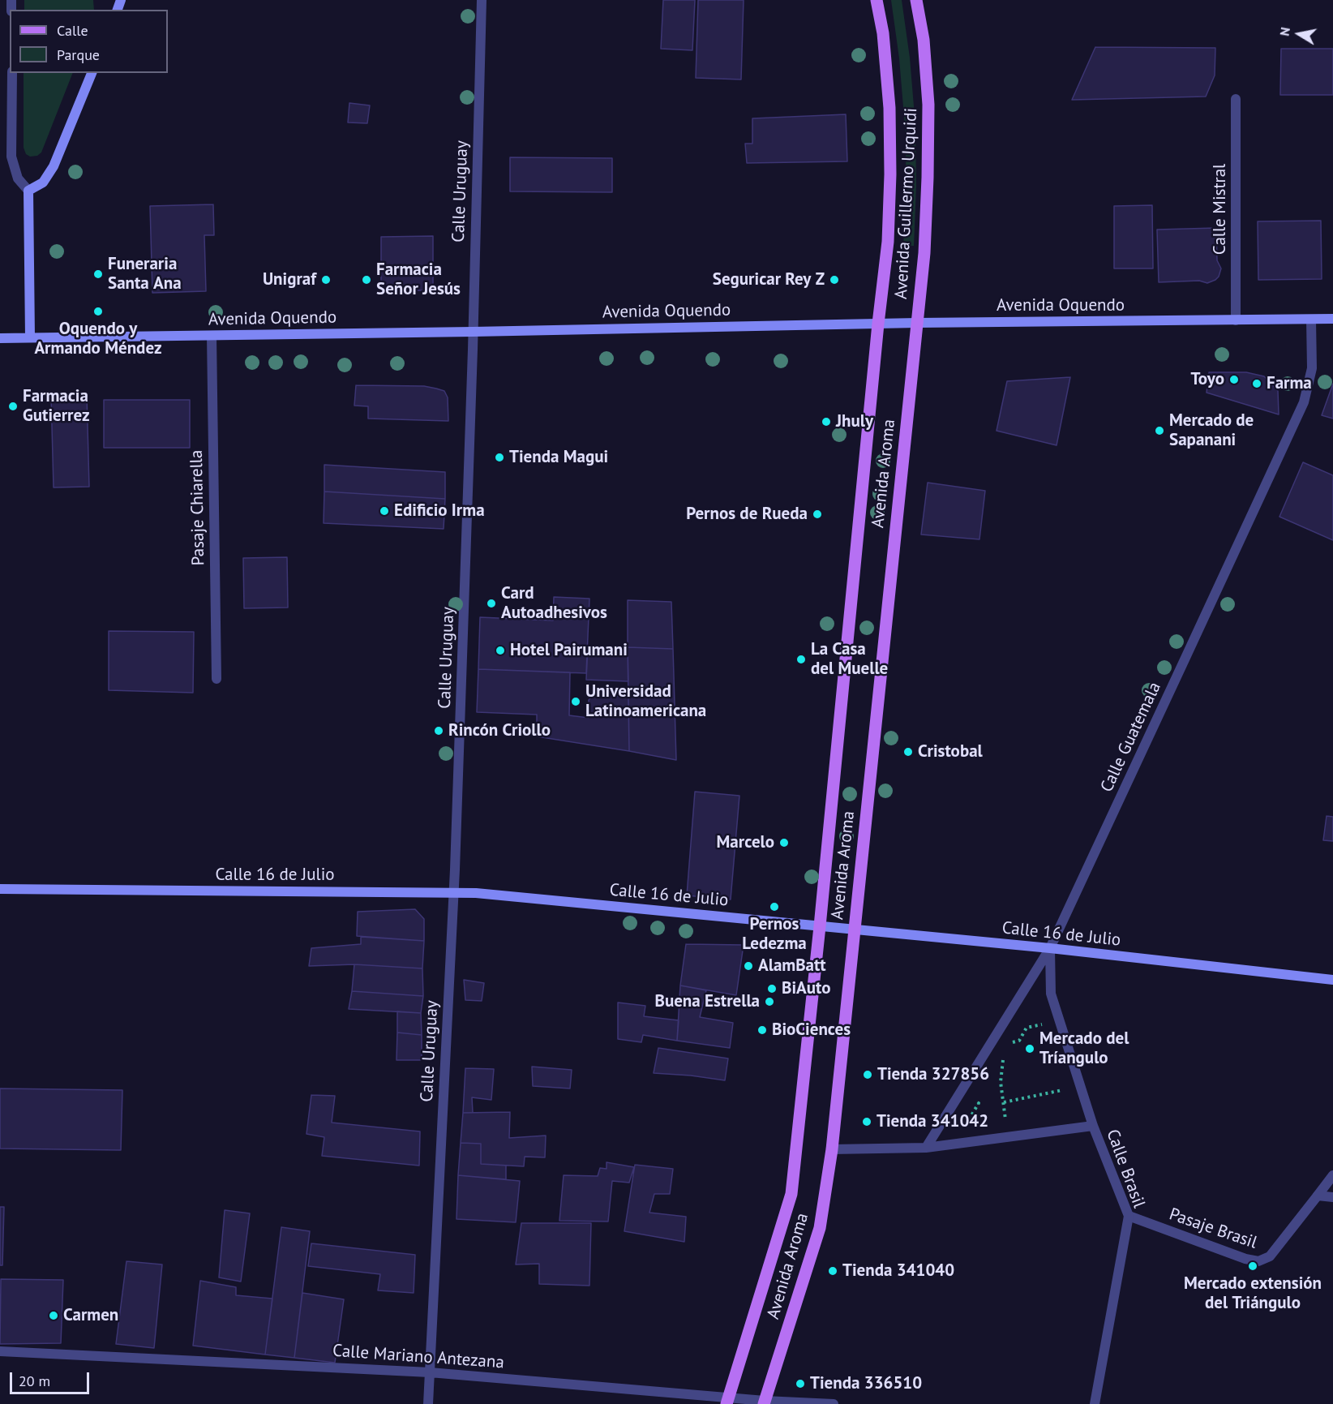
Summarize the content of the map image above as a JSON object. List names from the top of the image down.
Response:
{
  "streets": {
    "main road": [
      "Avenida Guillermo Urquidi",
      "Avenida Oquendo",
      "Avenida Aroma",
      "Calle 16 de Julio"
    ],
    "street": [
      "Calle Uruguay",
      "Calle Mistral",
      "Pasaje Chiarella",
      "Calle Guatemala",
      "Calle Brasil",
      "Pasaje Brasil",
      "Calle Mariano Antezana"
    ]
  },
  "crossings": [
    ["Calle Uruguay", "Avenida Oquendo"],
    ["Calle Uruguay", "Calle 16 de Julio"],
    ["Calle Uruguay", "Calle Mariano Antezana"],
    ["Avenida Guillermo Urquidi", "Avenida Oquendo"],
    ["Avenida Guillermo Urquidi", "Avenida Aroma"],
    ["Calle Mistral", "Avenida Oquendo"],
    ["Avenida Oquendo", "Avenida Aroma"],
    ["Avenida Oquendo", "Pasaje Chiarella"],
    ["Avenida Oquendo", "Calle Guatemala"],
    ["Avenida Aroma", "Calle 16 de Julio"],
    ["Avenida Aroma", "Calle Mariano Antezana"],
    ["Calle Guatemala", "Calle 16 de Julio"],
    ["Calle Guatemala", "Calle Brasil"],
    ["Calle 16 de Julio", "Calle Brasil"],
    ["Calle Brasil", "Pasaje Brasil"]
  ],
  "places": [
    "Funeraria Santa Ana",
    "Unigraf",
    "Farmacia Señor Jesús",
    "Seguricar Rey Z",
    "Oquendo y Armando Méndez",
    "Toyo",
    "Farma",
    "Farmacia Gutierrez",
    "Jhuly",
    "Mercado de Sapanani",
    "Tienda Magui",
    "Edificio Irma",
    "Pernos de Rueda",
    "Card Autoadhesivos",
    "Hotel Pairumani",
    "La Casa del Muelle",
    "Universidad Latinoamericana",
    "Rincón Criollo",
    "Cristobal",
    "Marcelo",
    "Pernos Ledezma",
    "AlamBatt",
    "BiAuto",
    "Buena Estrella",
    "BioCiences",
    "Mercado del Tríangulo",
    "Tienda 327856",
    "Tienda 341042",
    "Mercado extensión del Triángulo",
    "Tienda 341040",
    "Carmen",
    "Tienda 336510"
  ],
  "legend": ["Calle", "Parque"],
  "scale_bar": "20 m",
  "north": "left"
}
